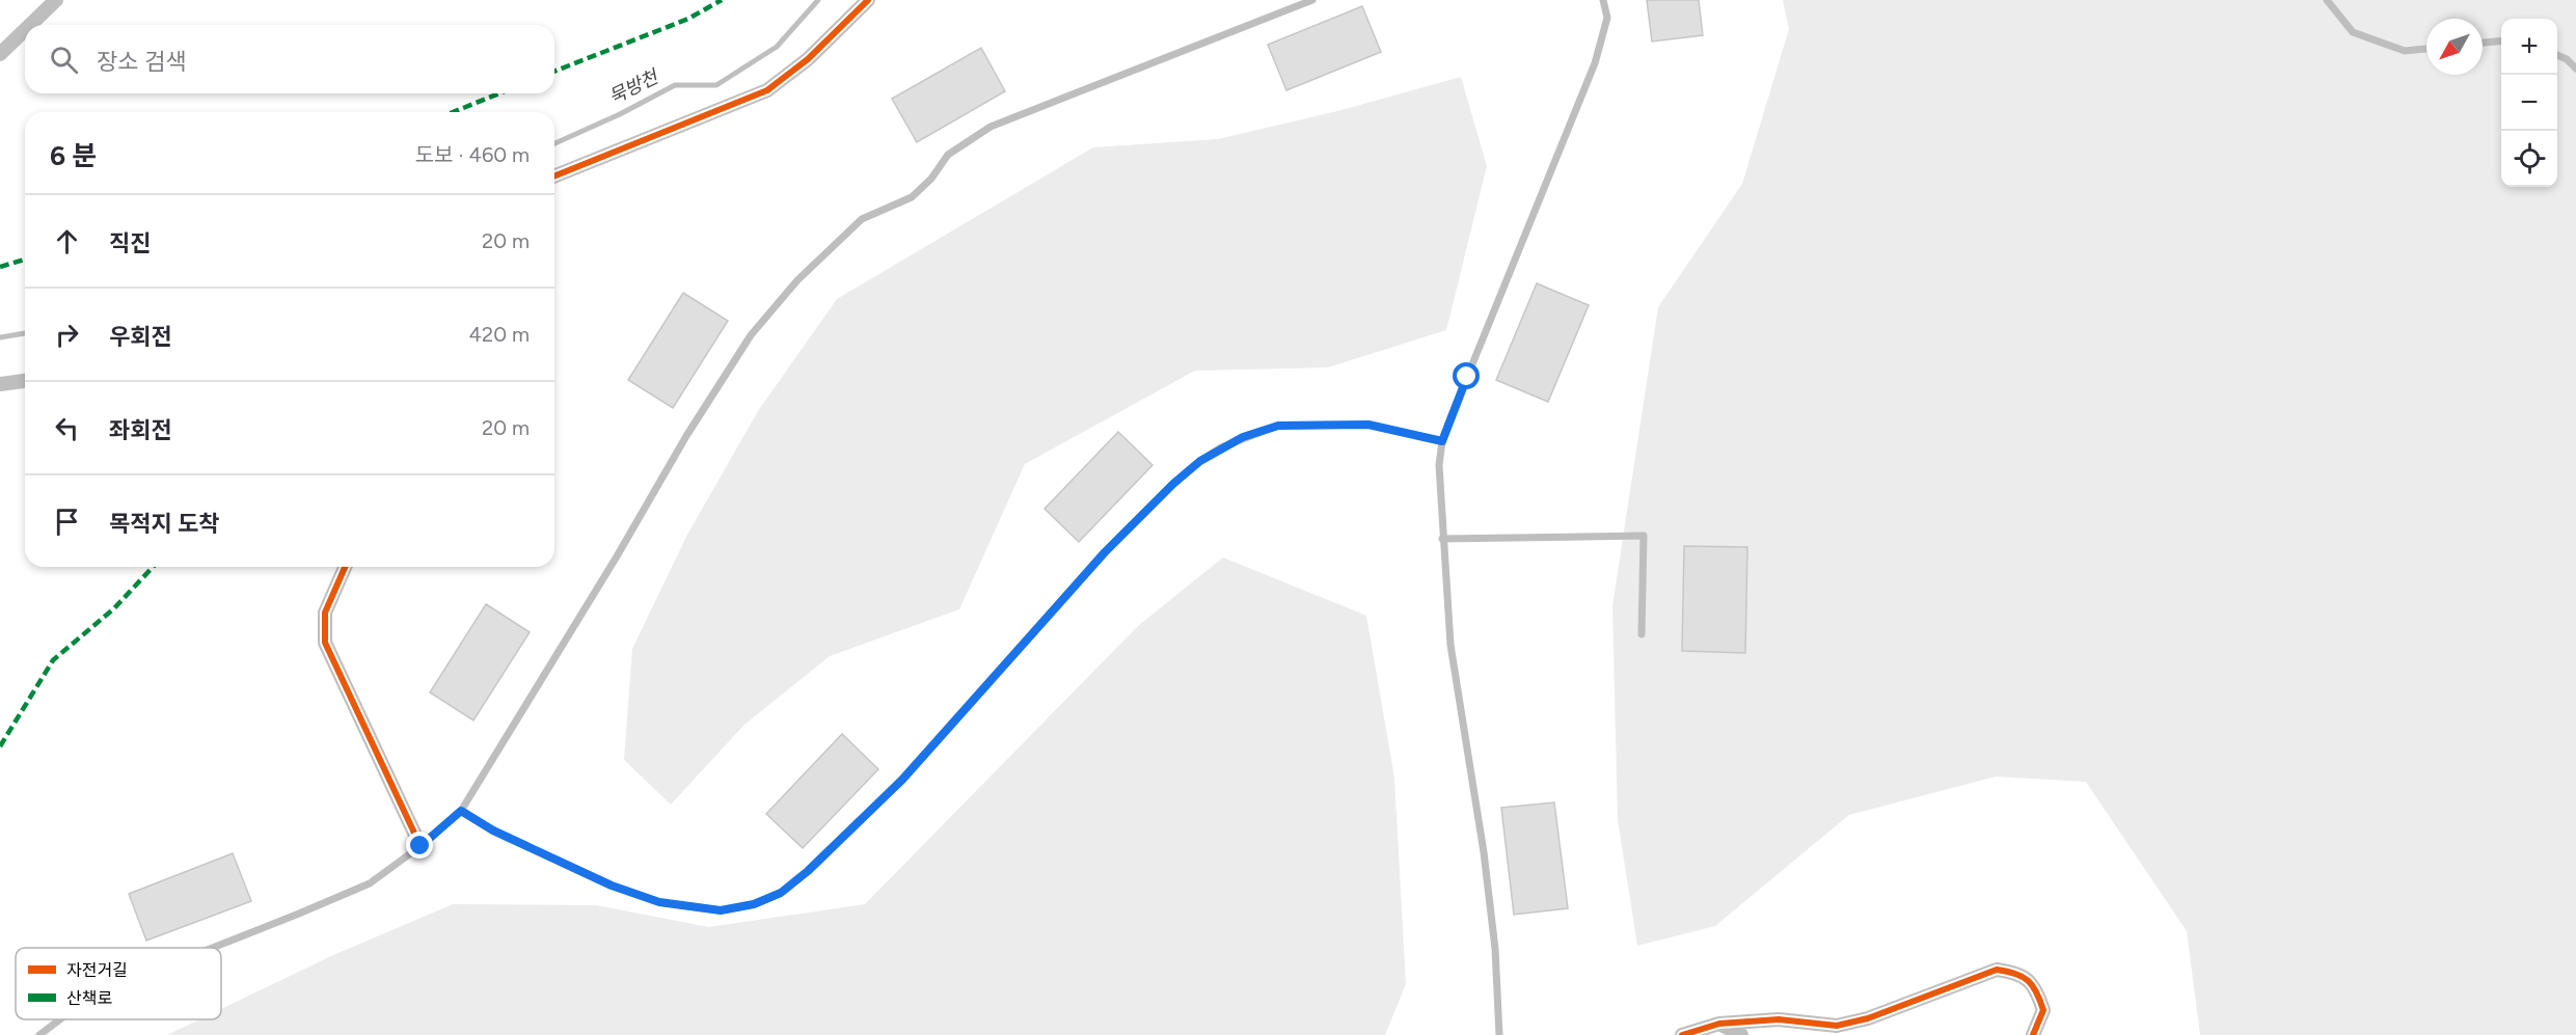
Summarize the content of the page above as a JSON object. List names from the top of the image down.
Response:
{
  "water": ["묵방천"],
  "legend": ["자전거길", "산책로"],
  "north": "bottom left",
  "page": {
    "map_buttons": ["+", "−"],
    "search": "장소 검색",
    "heading": ["6 분", "도보 · 460 m"],
    "list": [
      ["직진", "20 m"],
      ["우회전", "420 m"],
      ["좌회전", "20 m"],
      "목적지 도착"
    ]
  }
}
